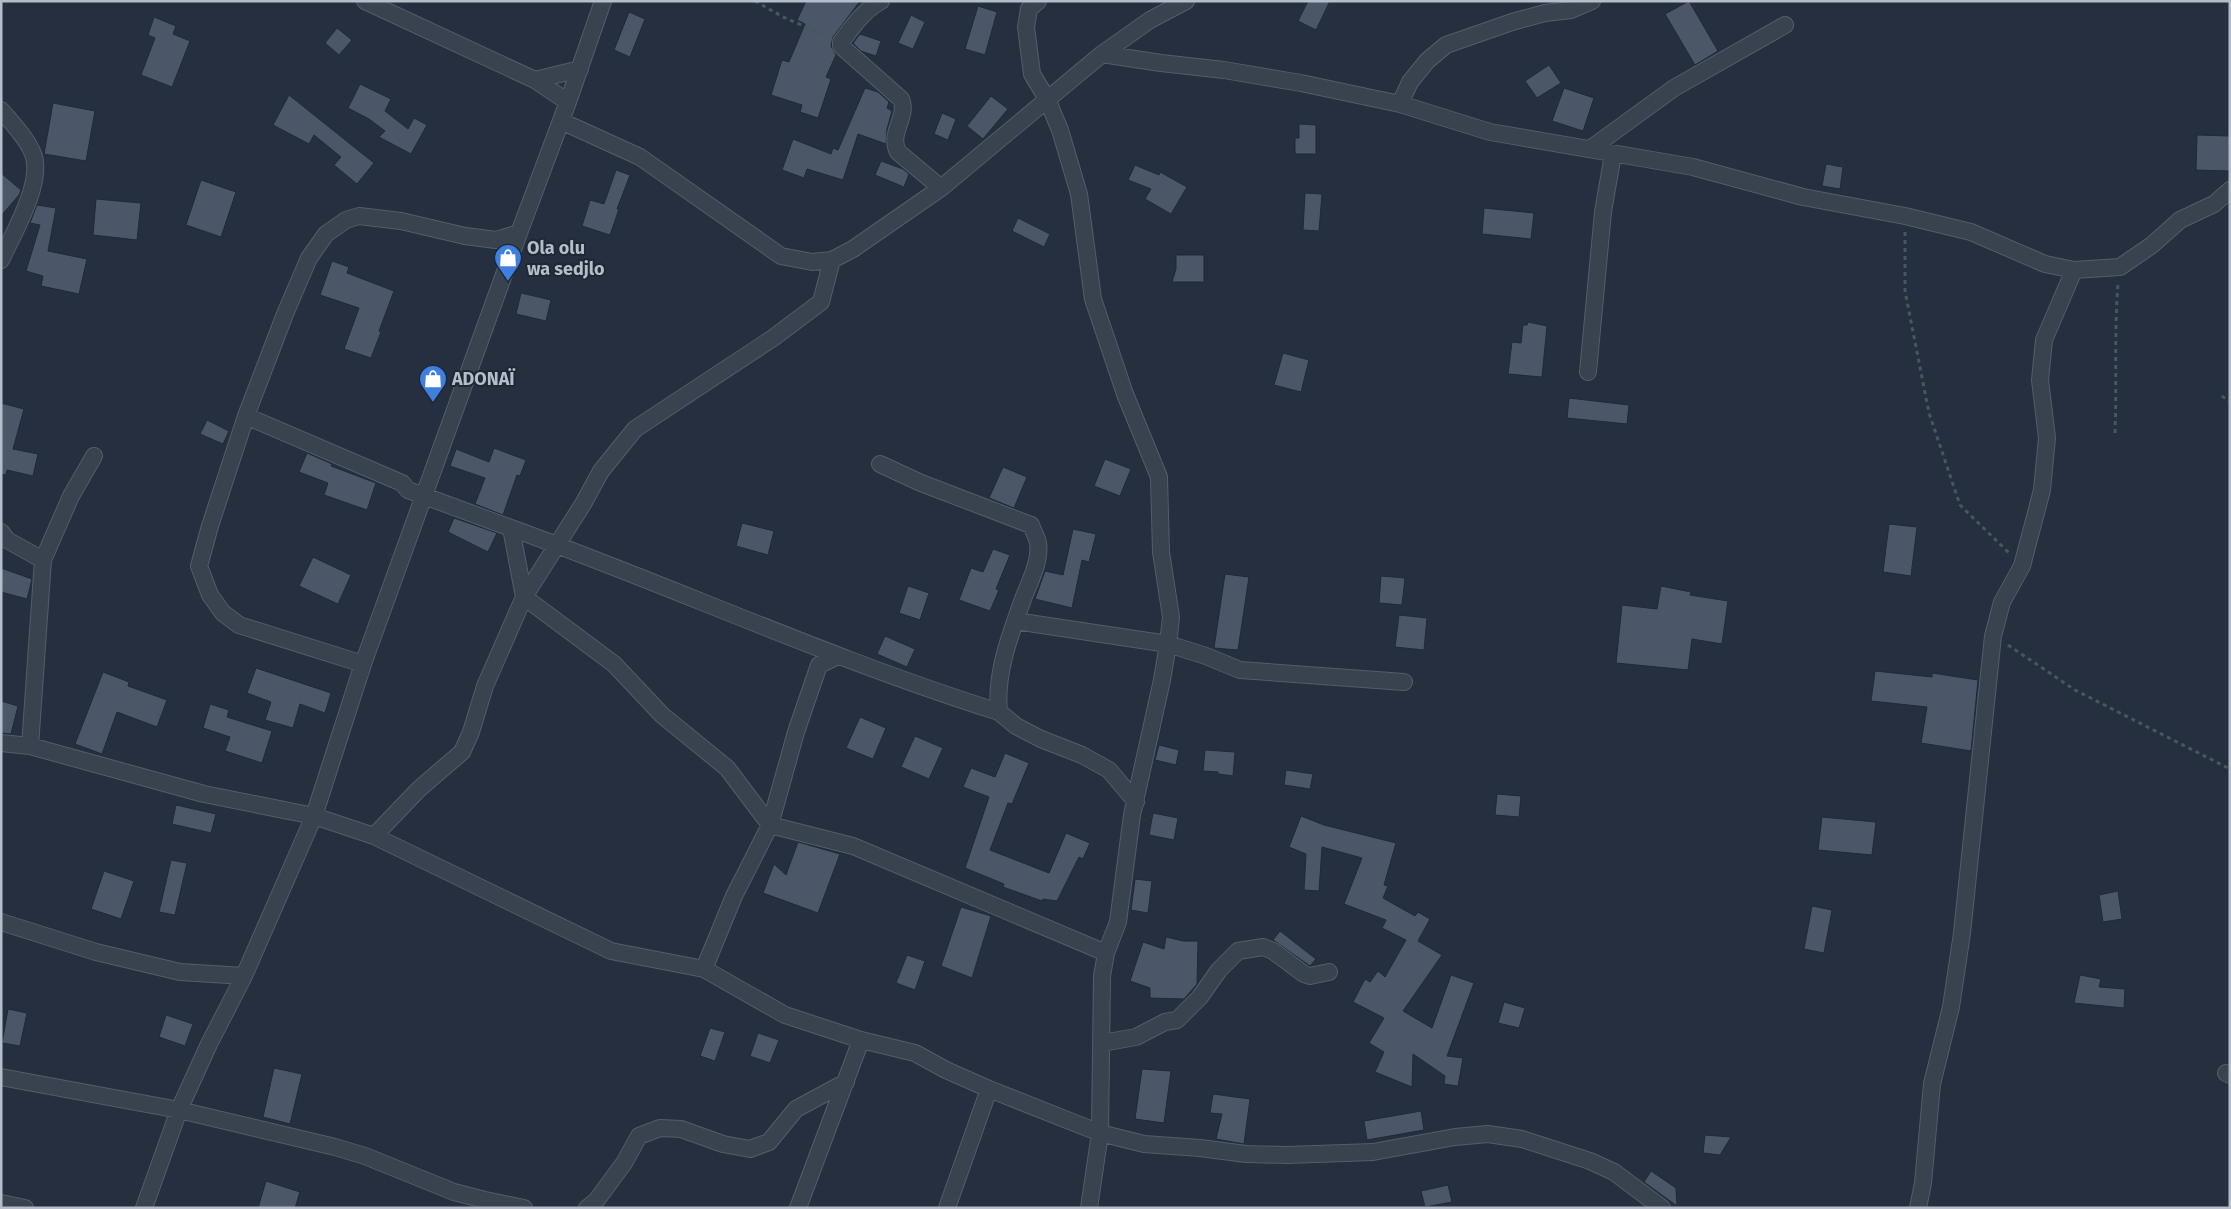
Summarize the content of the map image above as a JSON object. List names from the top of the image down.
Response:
{
  "places": {
    "shop": ["Ola olu wa sedjlo", "ADONAÏ"]
  }
}
